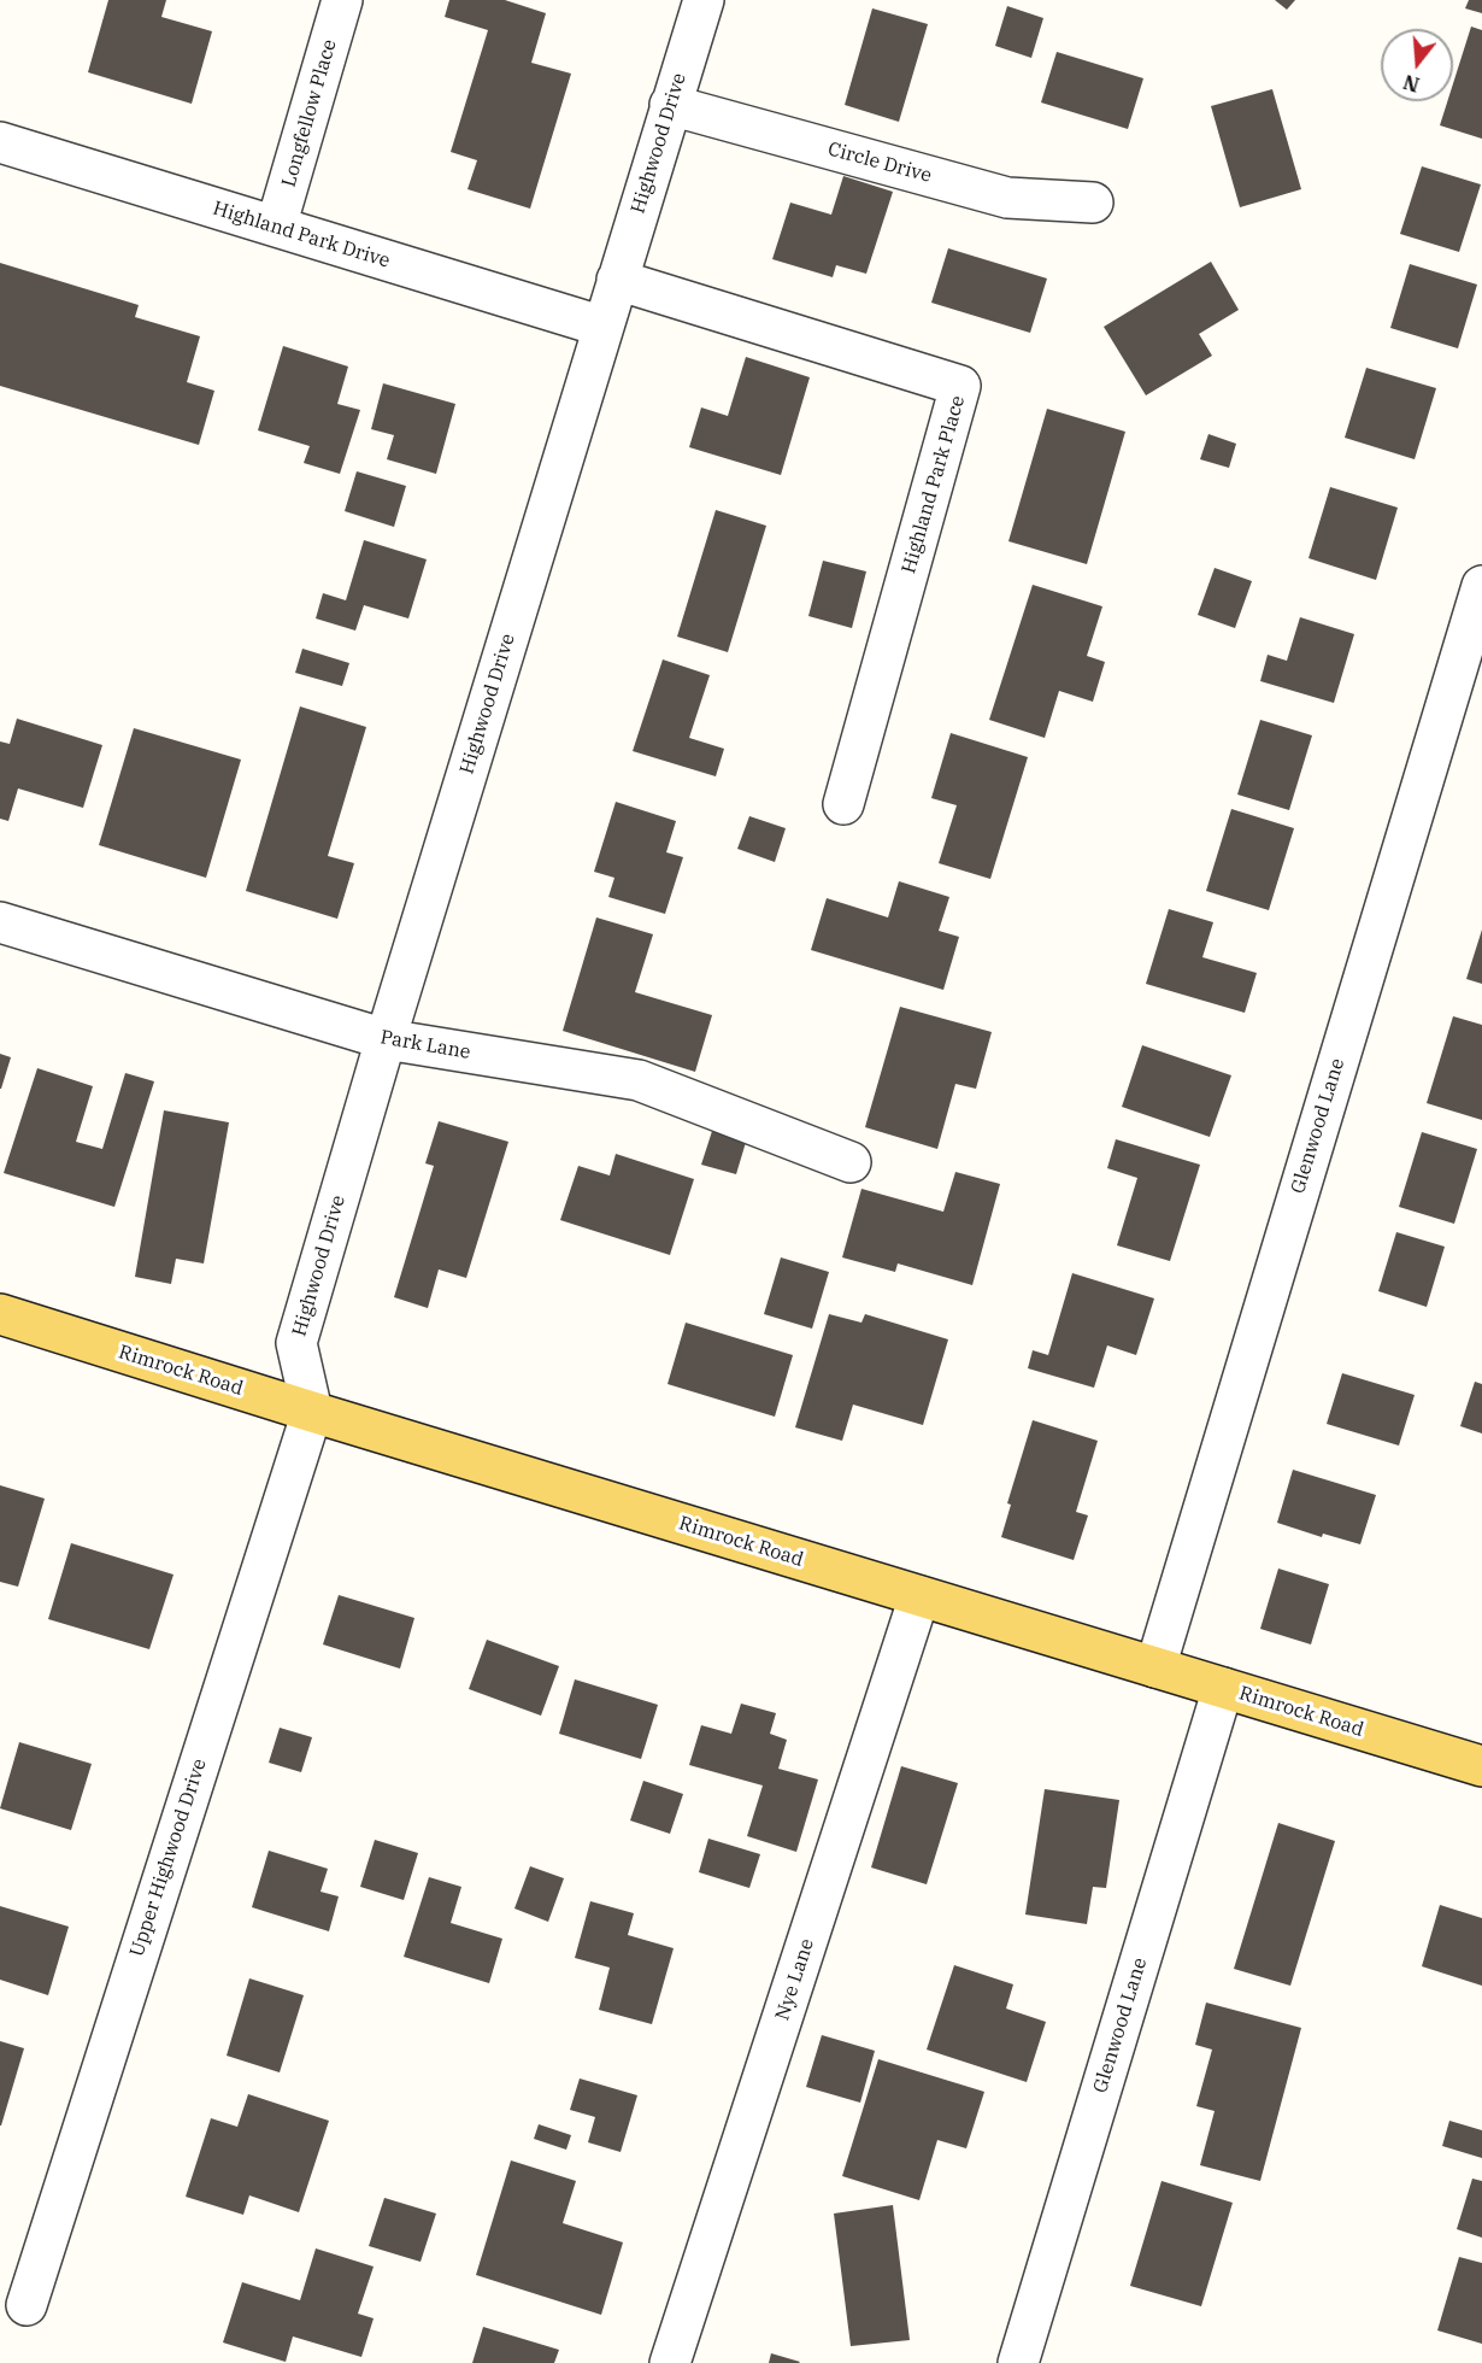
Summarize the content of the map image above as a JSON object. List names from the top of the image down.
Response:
{
  "streets": {
    "main road": ["Rimrock Road"],
    "street": [
      "Longfellow Place",
      "Highwood Drive",
      "Circle Drive",
      "Highland Park Drive",
      "Highland Park Place",
      "Park Lane",
      "Glenwood Lane",
      "Upper Highwood Drive",
      "Nye Lane"
    ]
  },
  "crossings": [
    ["Longfellow Place", "Highland Park Drive"],
    ["Highwood Drive", "Circle Drive"],
    ["Highwood Drive", "Highland Park Drive"],
    ["Highwood Drive", "Highland Park Place"],
    ["Highwood Drive", "Park Lane"],
    ["Highwood Drive", "Rimrock Road"],
    ["Highwood Drive", "Upper Highwood Drive"],
    ["Glenwood Lane", "Rimrock Road"],
    ["Rimrock Road", "Upper Highwood Drive"],
    ["Rimrock Road", "Nye Lane"]
  ],
  "north": "bottom"
}
